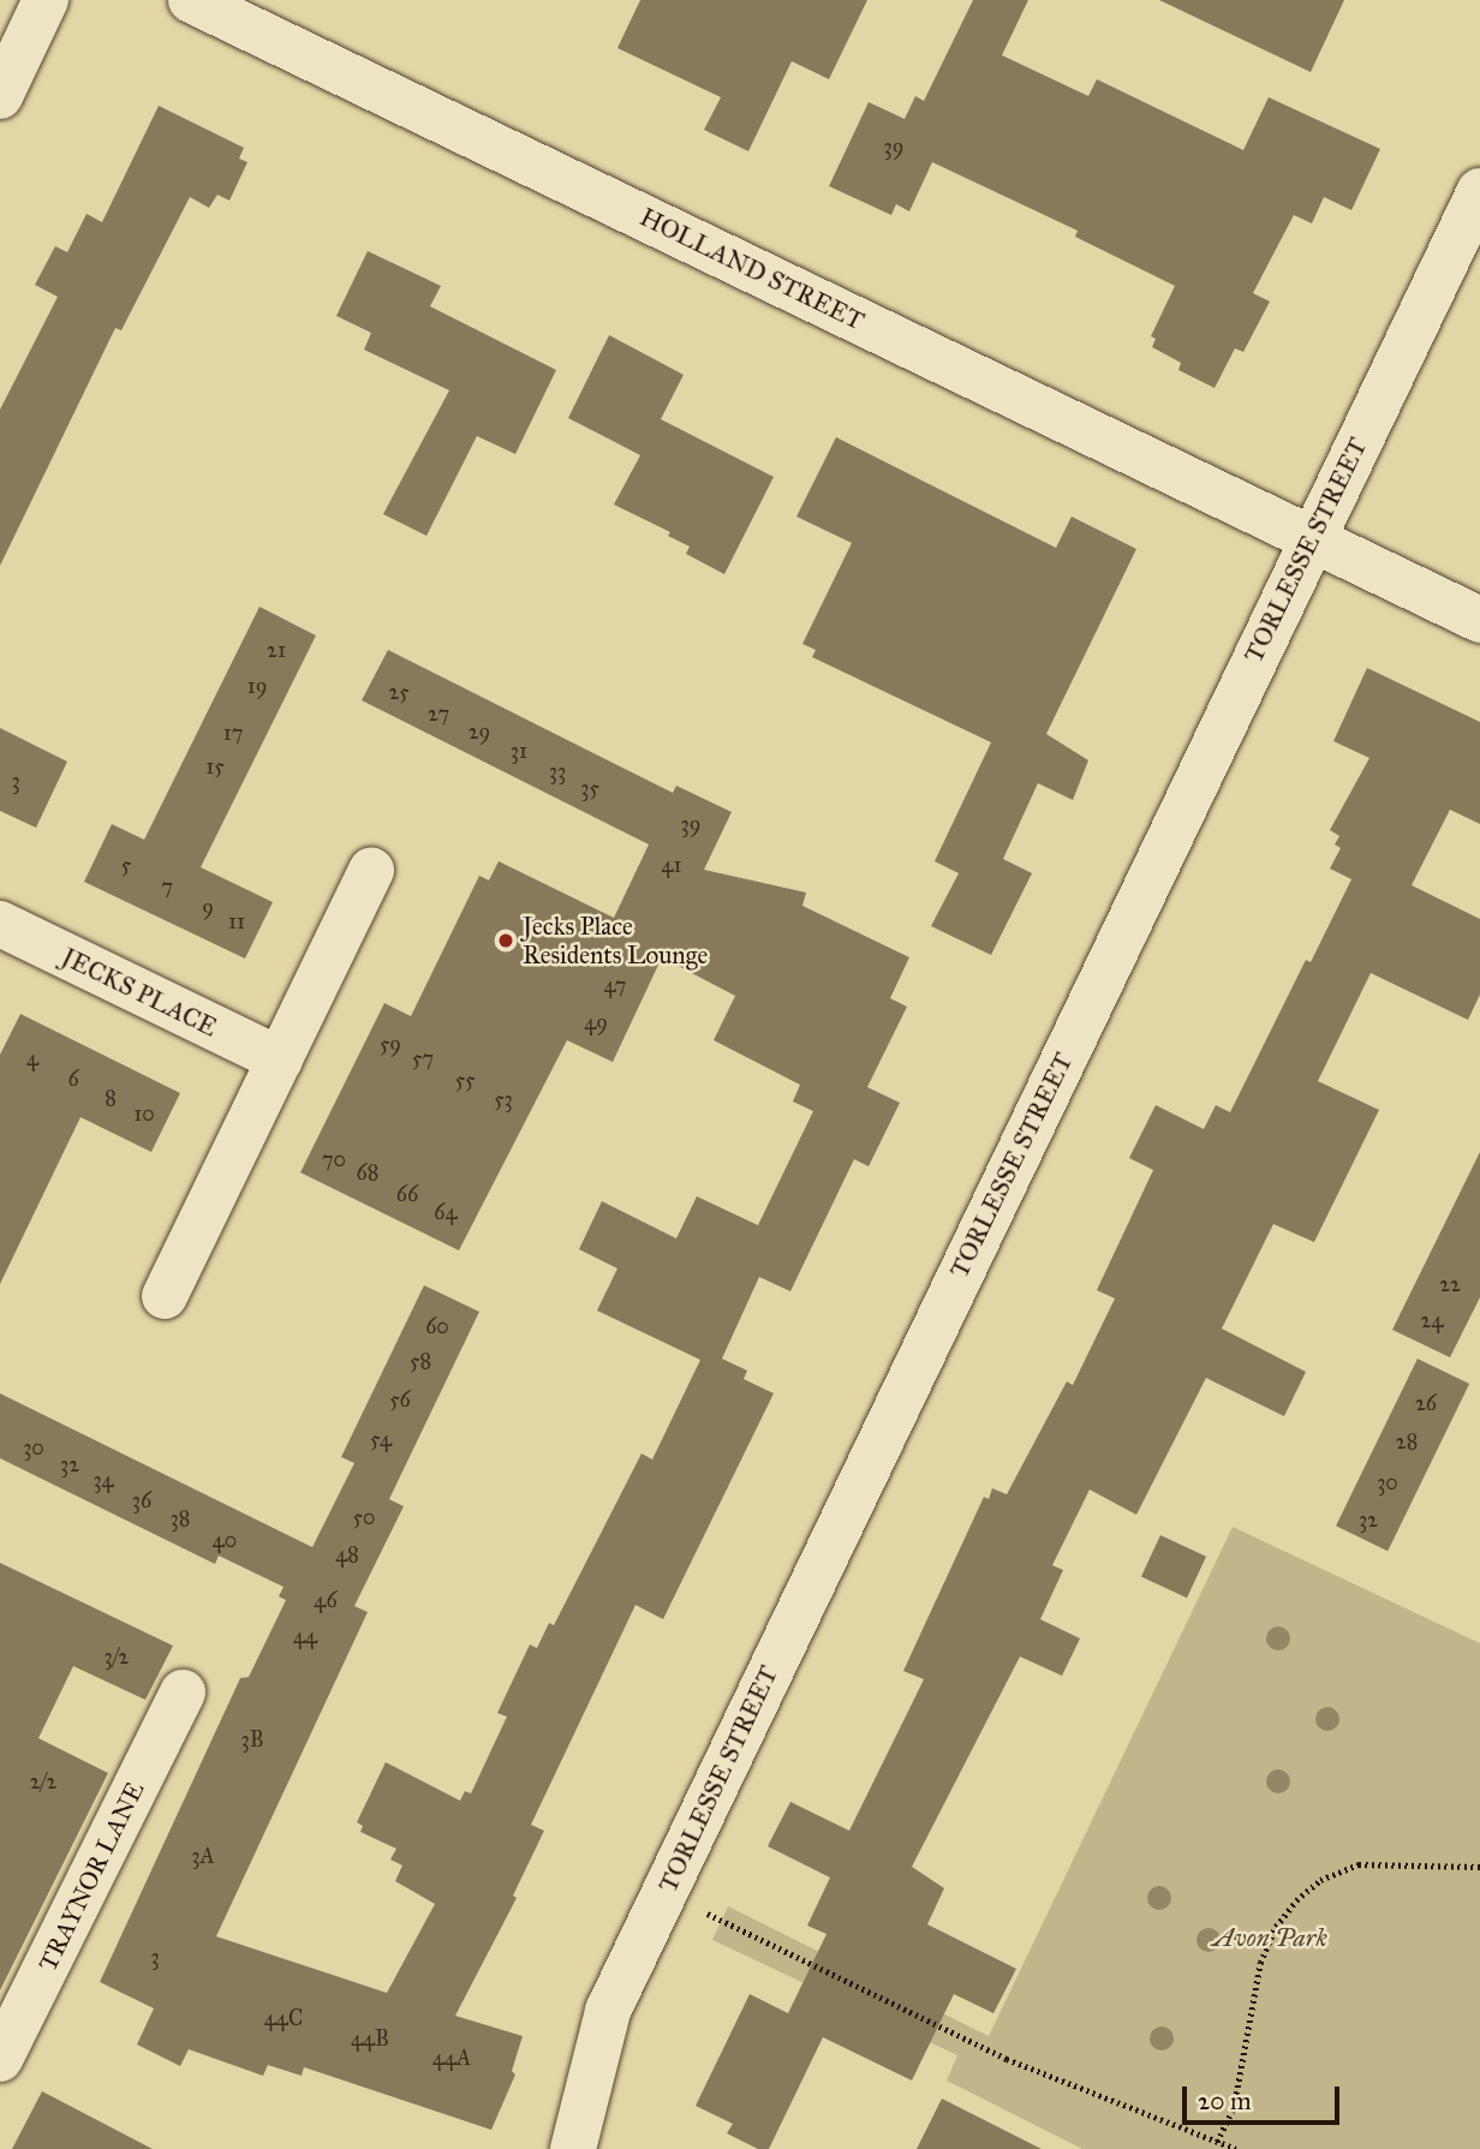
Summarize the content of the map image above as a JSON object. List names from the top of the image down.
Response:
{
  "streets": {
    "street": [
      "HOLLAND STREET",
      "TORLESSE STREET",
      "JECKS PLACE",
      "TRAYNOR LANE"
    ]
  },
  "crossings": [
    ["HOLLAND STREET", "TORLESSE STREET"]
  ],
  "parks": ["Avon Park"],
  "places": ["Jecks Place Residents Lounge"],
  "house_numbers": [
    "39",
    "21",
    "19",
    "25",
    "27",
    "29",
    "17",
    "31",
    "15",
    "33",
    "3",
    "35",
    "39",
    "5",
    "41",
    "7",
    "9",
    "11",
    "47",
    "49",
    "59",
    "4",
    "57",
    "6",
    "55",
    "8",
    "53",
    "10",
    "70",
    "68",
    "66",
    "64",
    "22",
    "24",
    "60",
    "58",
    "56",
    "26",
    "54",
    "28",
    "30",
    "32",
    "34",
    "30",
    "36",
    "50",
    "38",
    "32",
    "40",
    "48",
    "46",
    "44",
    "3/2",
    "3B",
    "2/2",
    "3A",
    "3",
    "44C",
    "44B",
    "44A"
  ],
  "scale_bar": "20 m"
}
